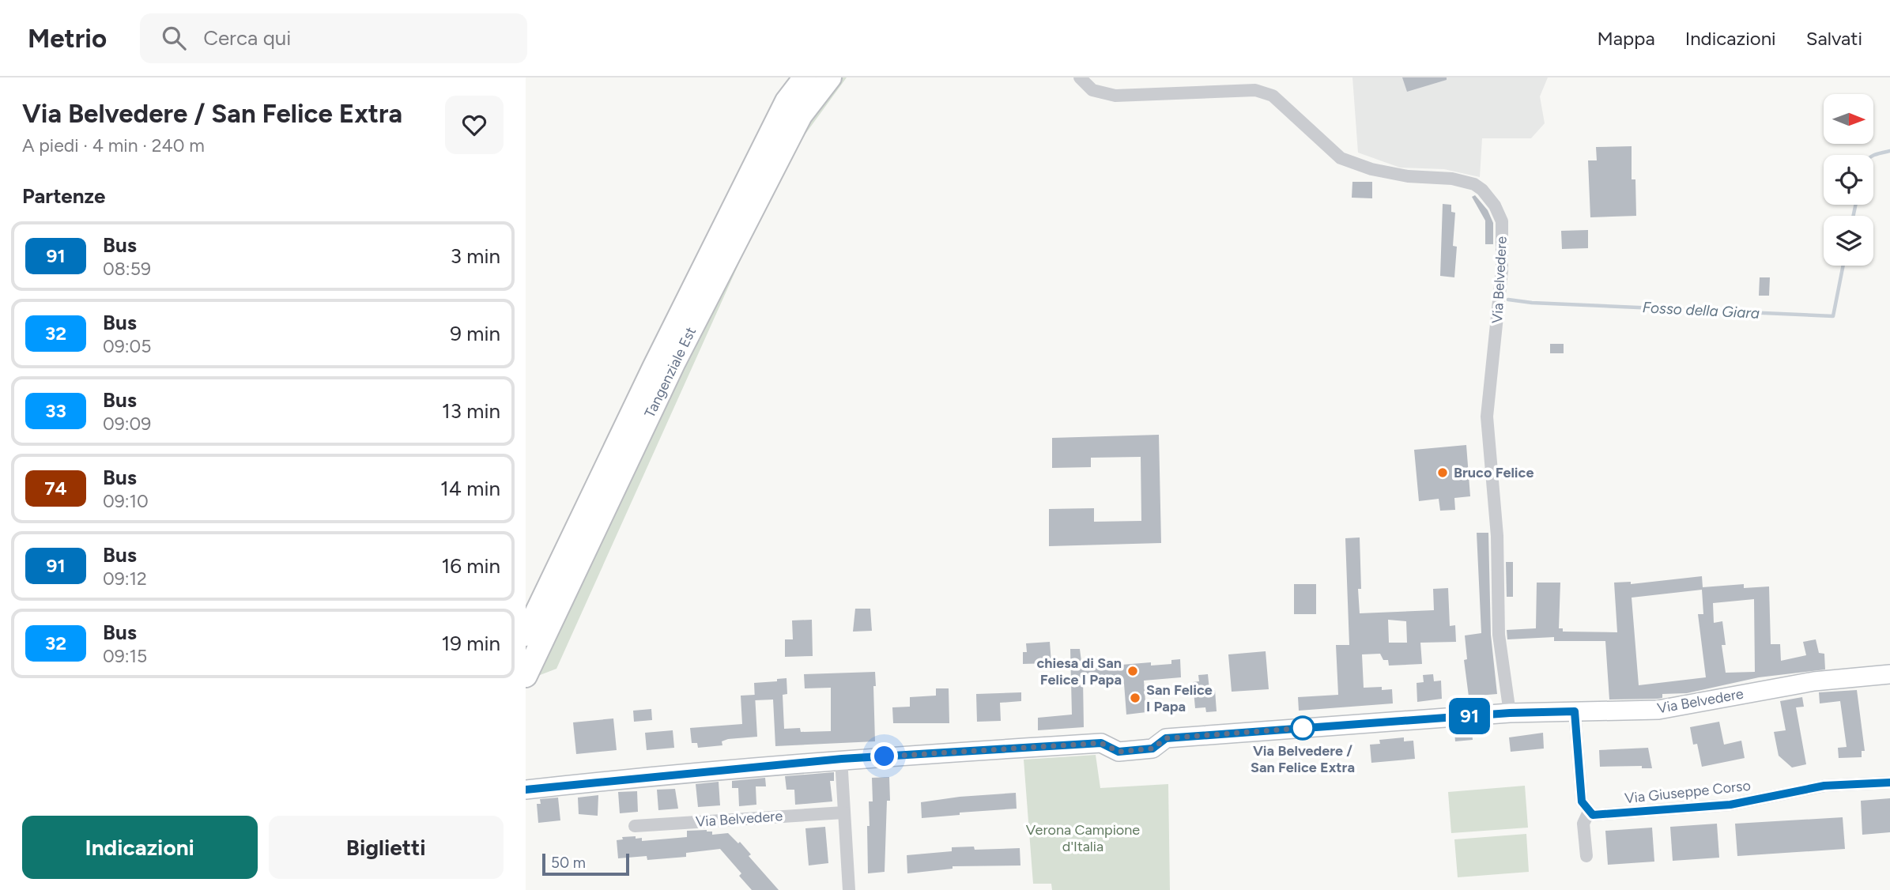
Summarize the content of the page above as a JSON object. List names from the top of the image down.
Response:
{
  "streets": {
    "highway": ["Tangenziale Est"],
    "street": ["Via Belvedere", "Via Giuseppe Corso"]
  },
  "water": ["Fosso della Giara"],
  "parks": ["Verona Campione d'Italia"],
  "places": [
    "Bruco Felice",
    "chiesa di San Felice I Papa",
    "San Felice I Papa",
    "Via Belvedere / San Felice Extra"
  ],
  "lines": ["bus line 91"],
  "scale_bar": "50 m",
  "north": "right",
  "page": {
    "header": "Metrio",
    "search": "Cerca qui",
    "nav": ["Mappa", "Indicazioni", "Salvati"],
    "heading": [
      ["Via Belvedere / San Felice Extra", "A piedi · 4 min · 240 m"],
      "Partenze"
    ],
    "on_map": "91",
    "list": [
      {
        "mark": "91",
        "name": "Bus",
        "note": "08:59",
        "value": "3 min"
      },
      {
        "mark": "32",
        "name": "Bus",
        "note": "09:05",
        "value": "9 min"
      },
      {
        "mark": "33",
        "name": "Bus",
        "note": "09:09",
        "value": "13 min"
      },
      {
        "mark": "74",
        "name": "Bus",
        "note": "09:10",
        "value": "14 min"
      },
      {
        "mark": "91",
        "name": "Bus",
        "note": "09:12",
        "value": "16 min"
      },
      {
        "mark": "32",
        "name": "Bus",
        "note": "09:15",
        "value": "19 min"
      }
    ],
    "buttons": ["Indicazioni", "Biglietti"],
    "scale": "50 m"
  }
}
